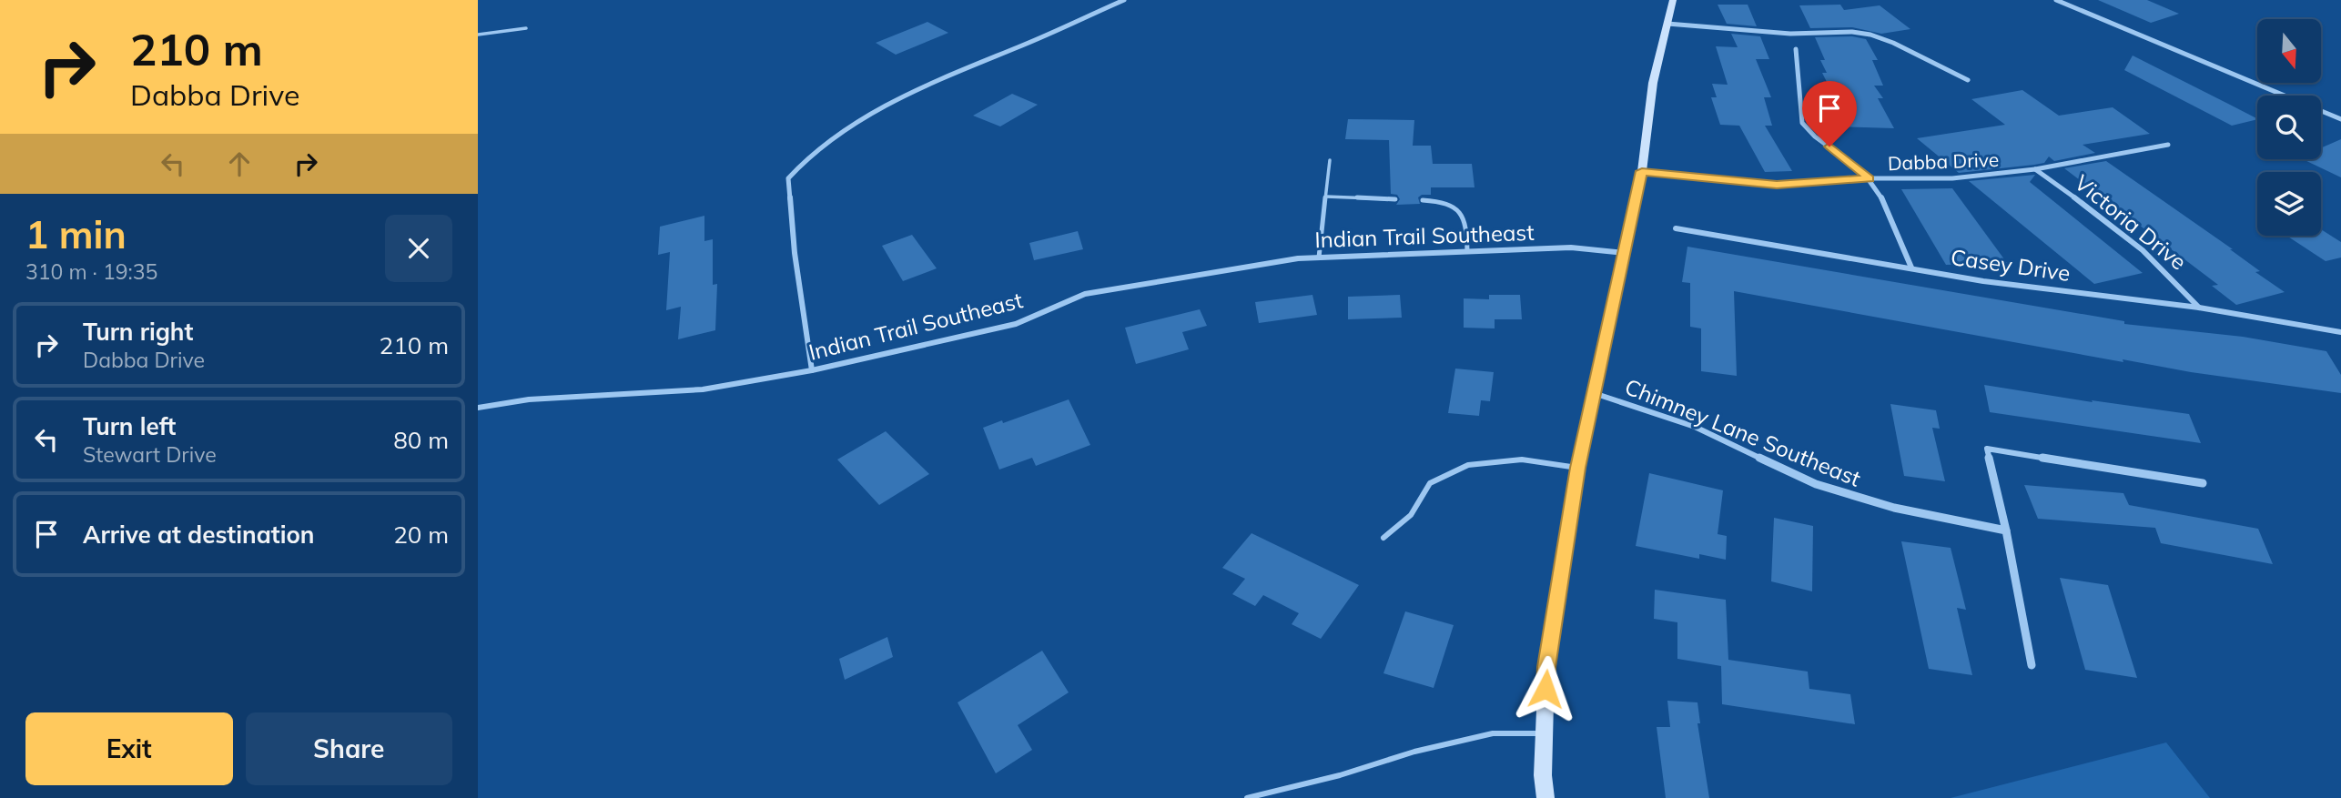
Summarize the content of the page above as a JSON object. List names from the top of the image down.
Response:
{
  "streets": {
    "street": [
      "Dabba Drive",
      "Victoria Drive",
      "Indian Trail Southeast",
      "Casey Drive",
      "Chimney Lane Southeast"
    ]
  },
  "crossings": [
    ["Dabba Drive", "Victoria Drive"],
    ["Victoria Drive", "Casey Drive"]
  ],
  "north": "bottom",
  "page": {
    "turn": ["210 m", "Dabba Drive"],
    "heading": ["1 min", "310 m · 19:35"],
    "list": [
      {
        "name": "Turn right",
        "note": "Dabba Drive",
        "value": "210 m"
      },
      {
        "name": "Turn left",
        "note": "Stewart Drive",
        "value": "80 m"
      },
      {
        "name": "Arrive at destination",
        "value": "20 m"
      }
    ],
    "buttons": ["Exit", "Share"]
  }
}
